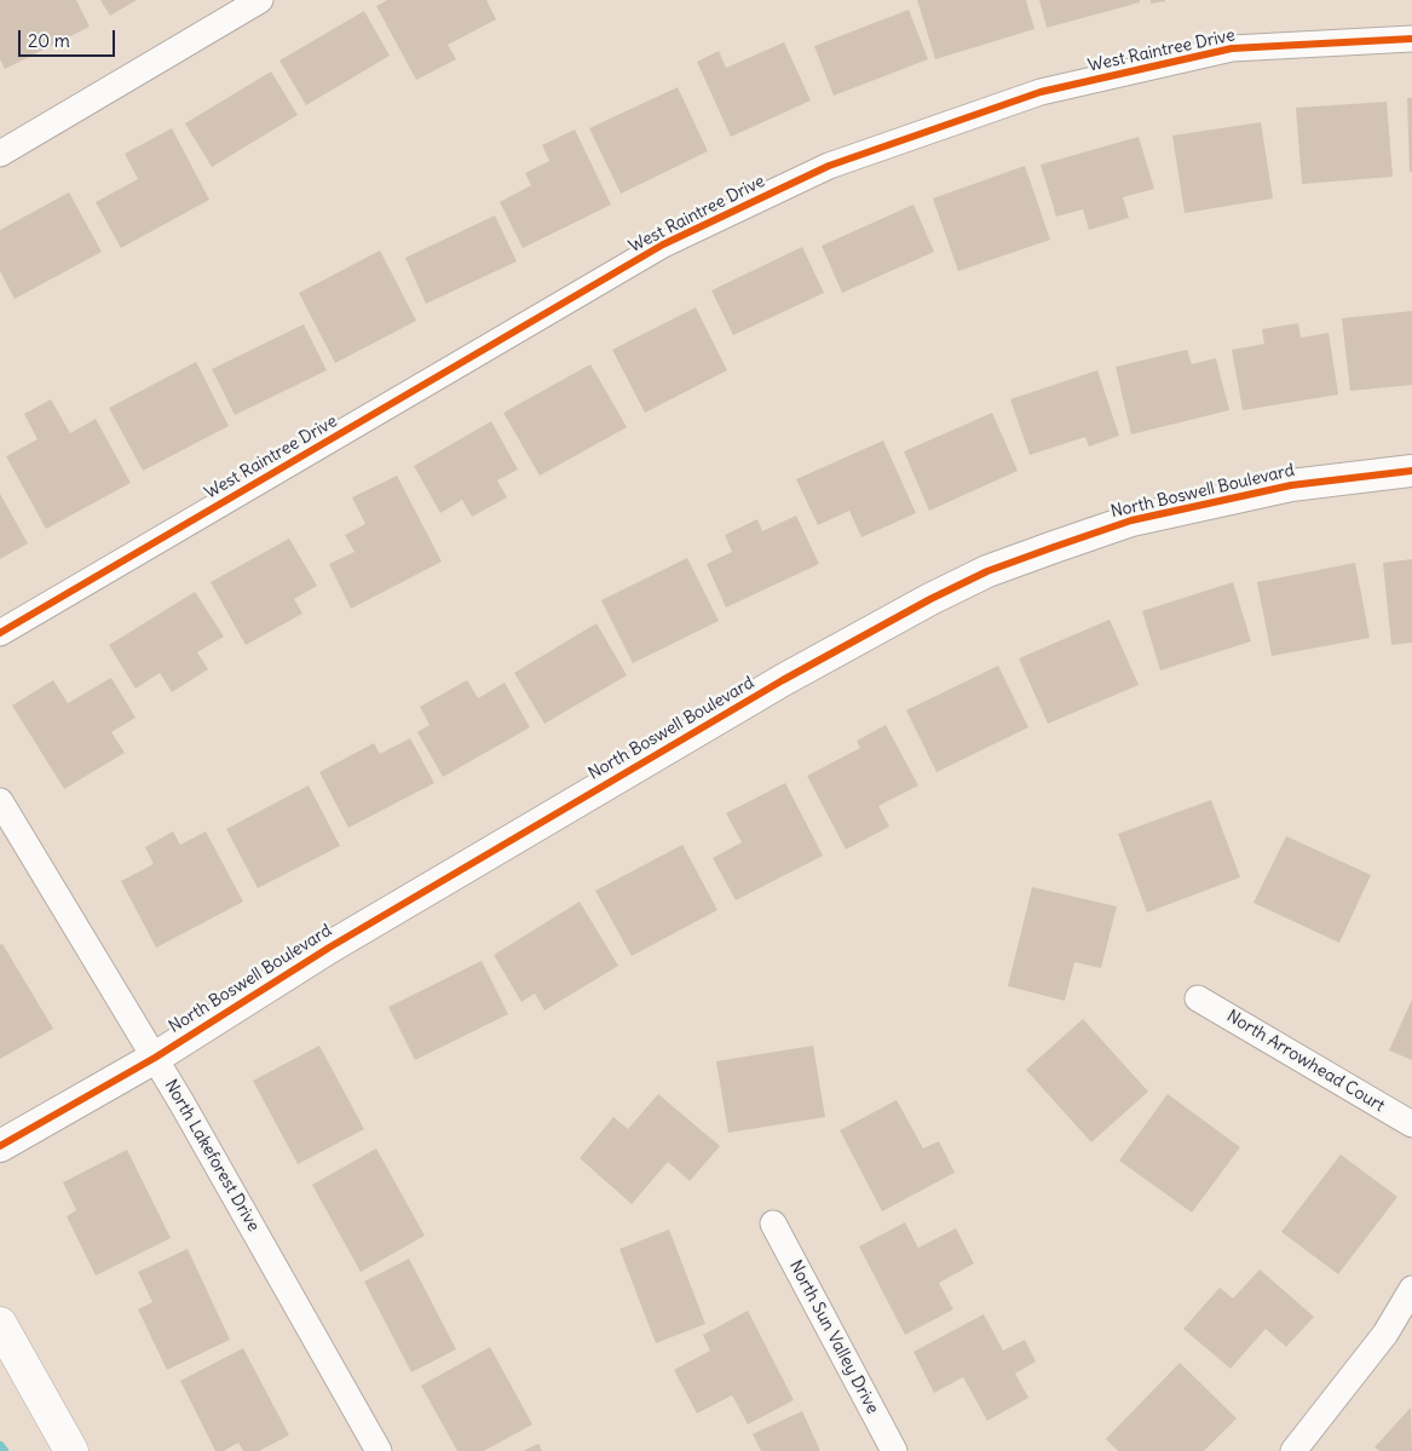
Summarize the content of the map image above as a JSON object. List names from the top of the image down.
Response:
{
  "streets": {
    "street": [
      "West Raintree Drive",
      "North Boswell Boulevard",
      "North Arrowhead Court",
      "North Lakeforest Drive",
      "North Sun Valley Drive"
    ]
  },
  "crossings": [
    ["North Boswell Boulevard", "North Lakeforest Drive"]
  ],
  "scale_bar": "20 m"
}
